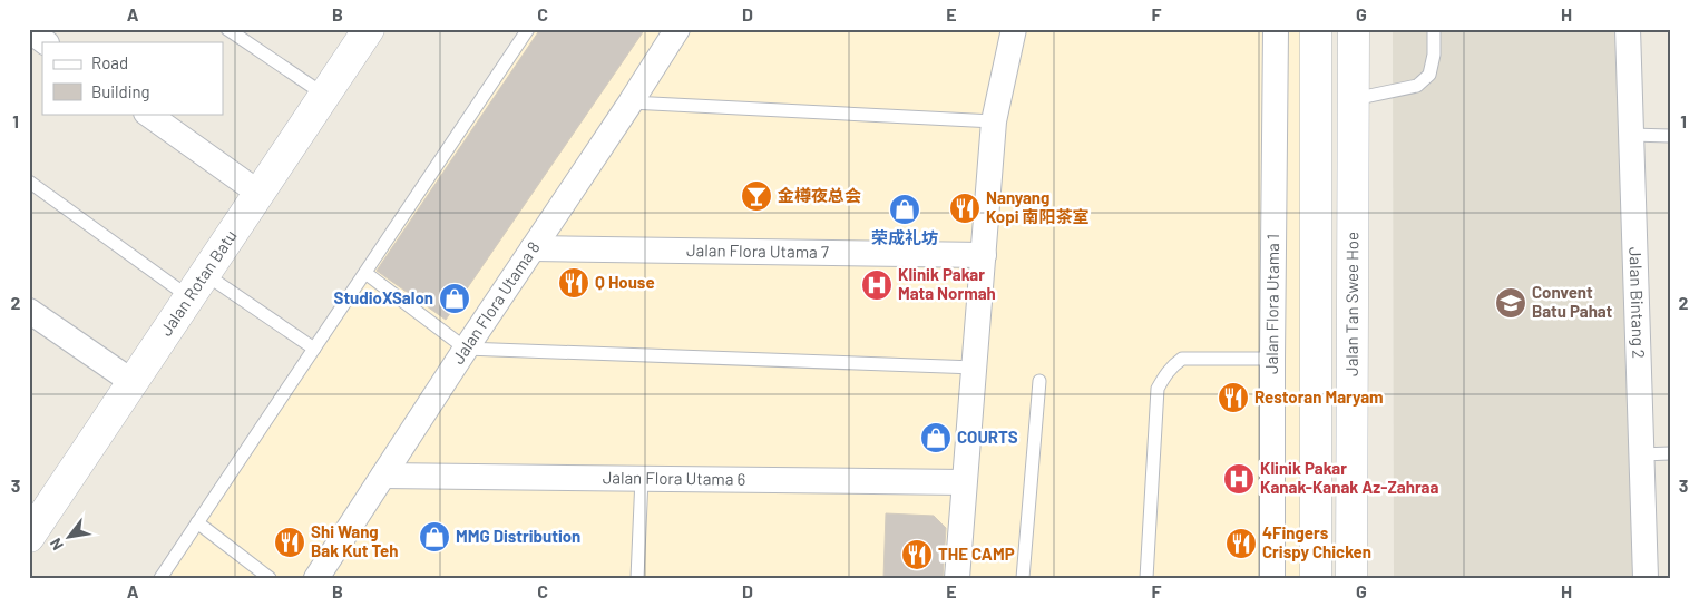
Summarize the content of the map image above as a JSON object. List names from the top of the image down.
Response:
{
  "streets": {
    "main road": ["Jalan Rotan Batu", "Jalan Tan Swee Hoe"],
    "street": [
      "Jalan Flora Utama 7",
      "Jalan Flora Utama 8",
      "Jalan Flora Utama 1",
      "Jalan Bintang 2",
      "Jalan Flora Utama 6"
    ]
  },
  "crossings": [
    ["Jalan Flora Utama 7", "Jalan Flora Utama 8"],
    ["Jalan Flora Utama 8", "Jalan Flora Utama 6"]
  ],
  "places": {
    "bar": ["金樽夜总会"],
    "restaurant": [
      "Nanyang Kopi 南阳茶室",
      "Q House",
      "Restoran Maryam",
      "Shi Wang Bak Kut Teh",
      "4Fingers Crispy Chicken",
      "THE CAMP"
    ],
    "shop": [
      "荣成礼坊",
      "StudioXSalon",
      "COURTS",
      "MMG Distribution"
    ],
    "hospital": ["Klinik Pakar Mata Normah", "Klinik Pakar Kanak-Kanak Az-Zahraa"],
    "school or university": ["Convent Batu Pahat"]
  },
  "legend": ["Road", "Building"],
  "north": "bottom left",
  "grid": {
    "columns": [
      "A",
      "B",
      "C",
      "D",
      "E",
      "F",
      "G",
      "H"
    ],
    "rows": ["1", "2", "3"]
  }
}
